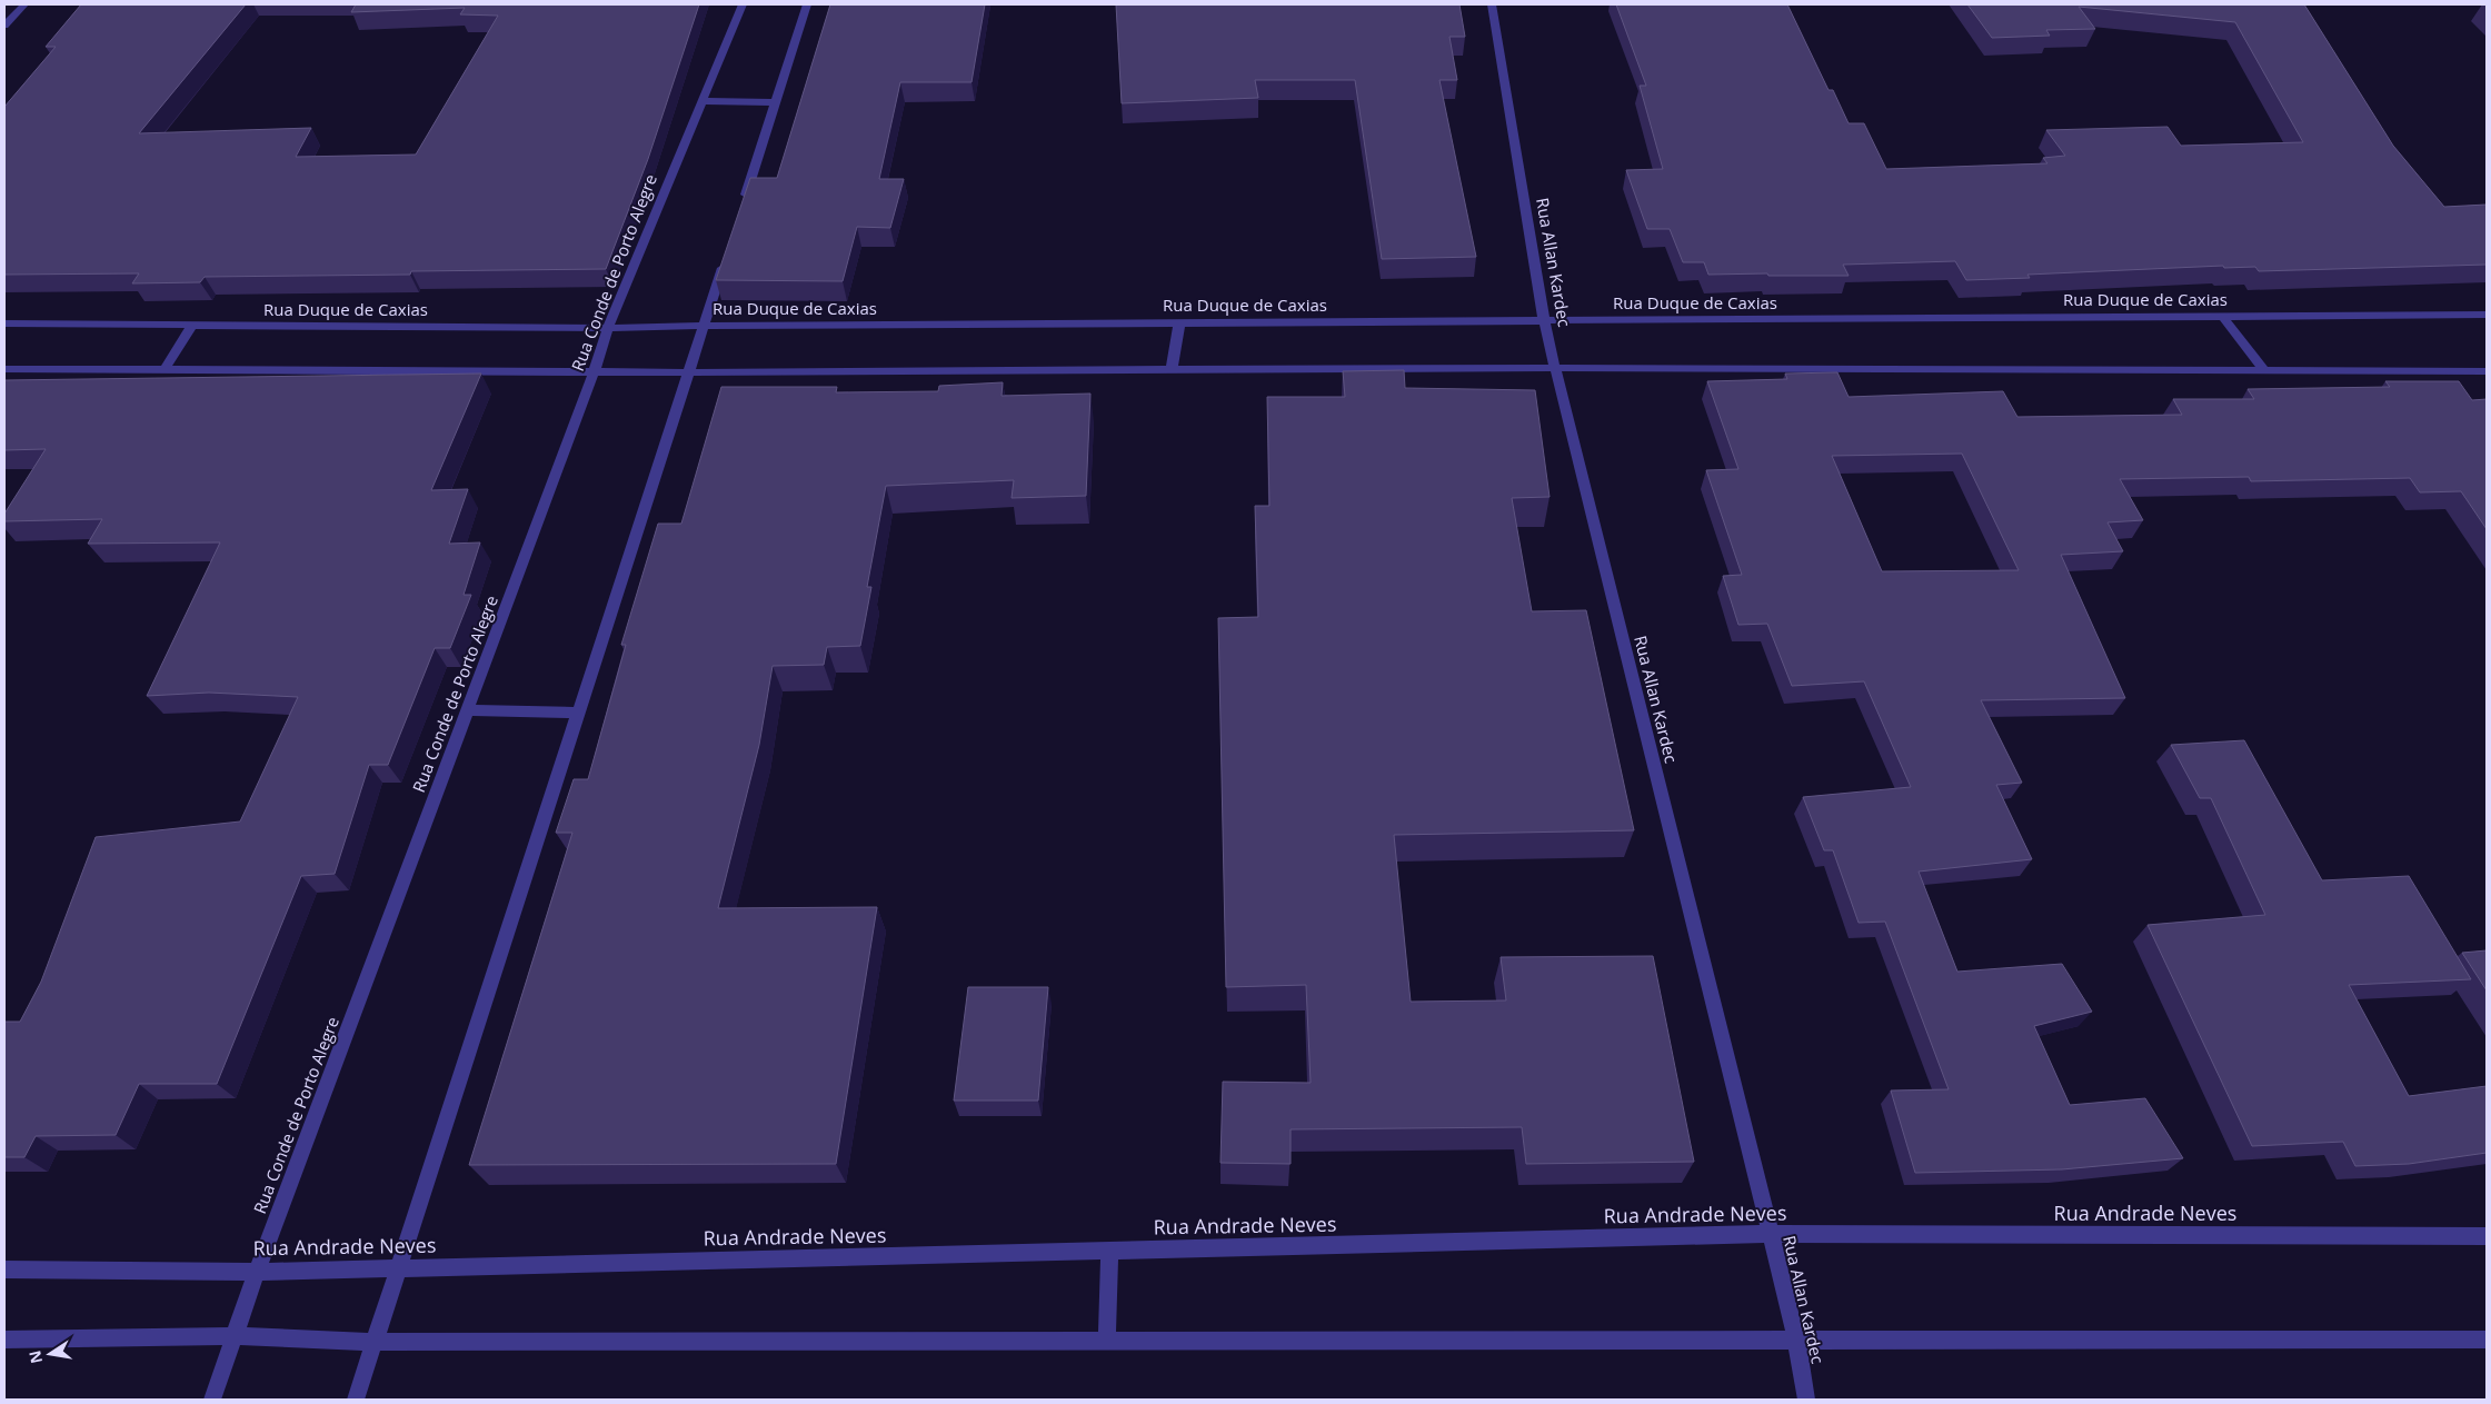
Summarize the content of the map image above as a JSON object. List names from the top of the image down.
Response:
{
  "streets": {
    "street": [
      "Rua Allan Kardec",
      "Rua Conde de Porto Alegre",
      "Rua Duque de Caxias",
      "Rua Andrade Neves"
    ]
  },
  "crossings": [
    ["Rua Allan Kardec", "Rua Duque de Caxias"],
    ["Rua Allan Kardec", "Rua Andrade Neves"],
    ["Rua Conde de Porto Alegre", "Rua Duque de Caxias"],
    ["Rua Conde de Porto Alegre", "Rua Andrade Neves"]
  ],
  "north": "left"
}
